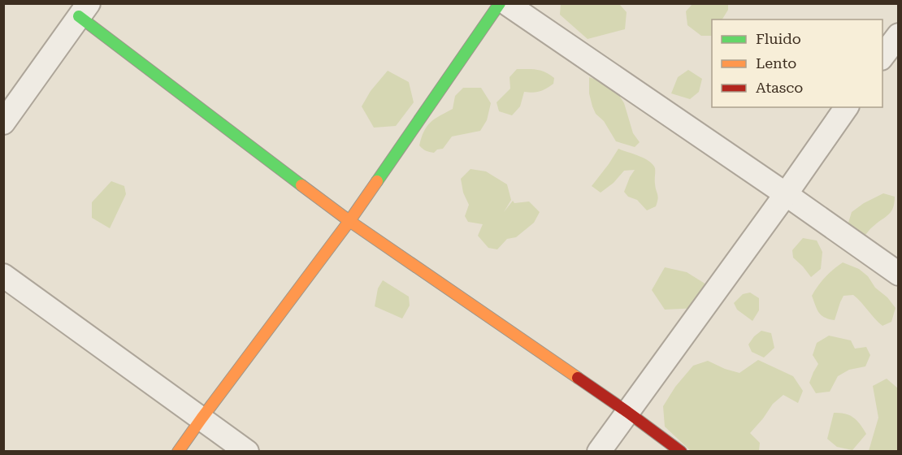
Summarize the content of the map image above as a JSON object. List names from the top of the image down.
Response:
{
  "legend": ["Fluido", "Lento", "Atasco"]
}
